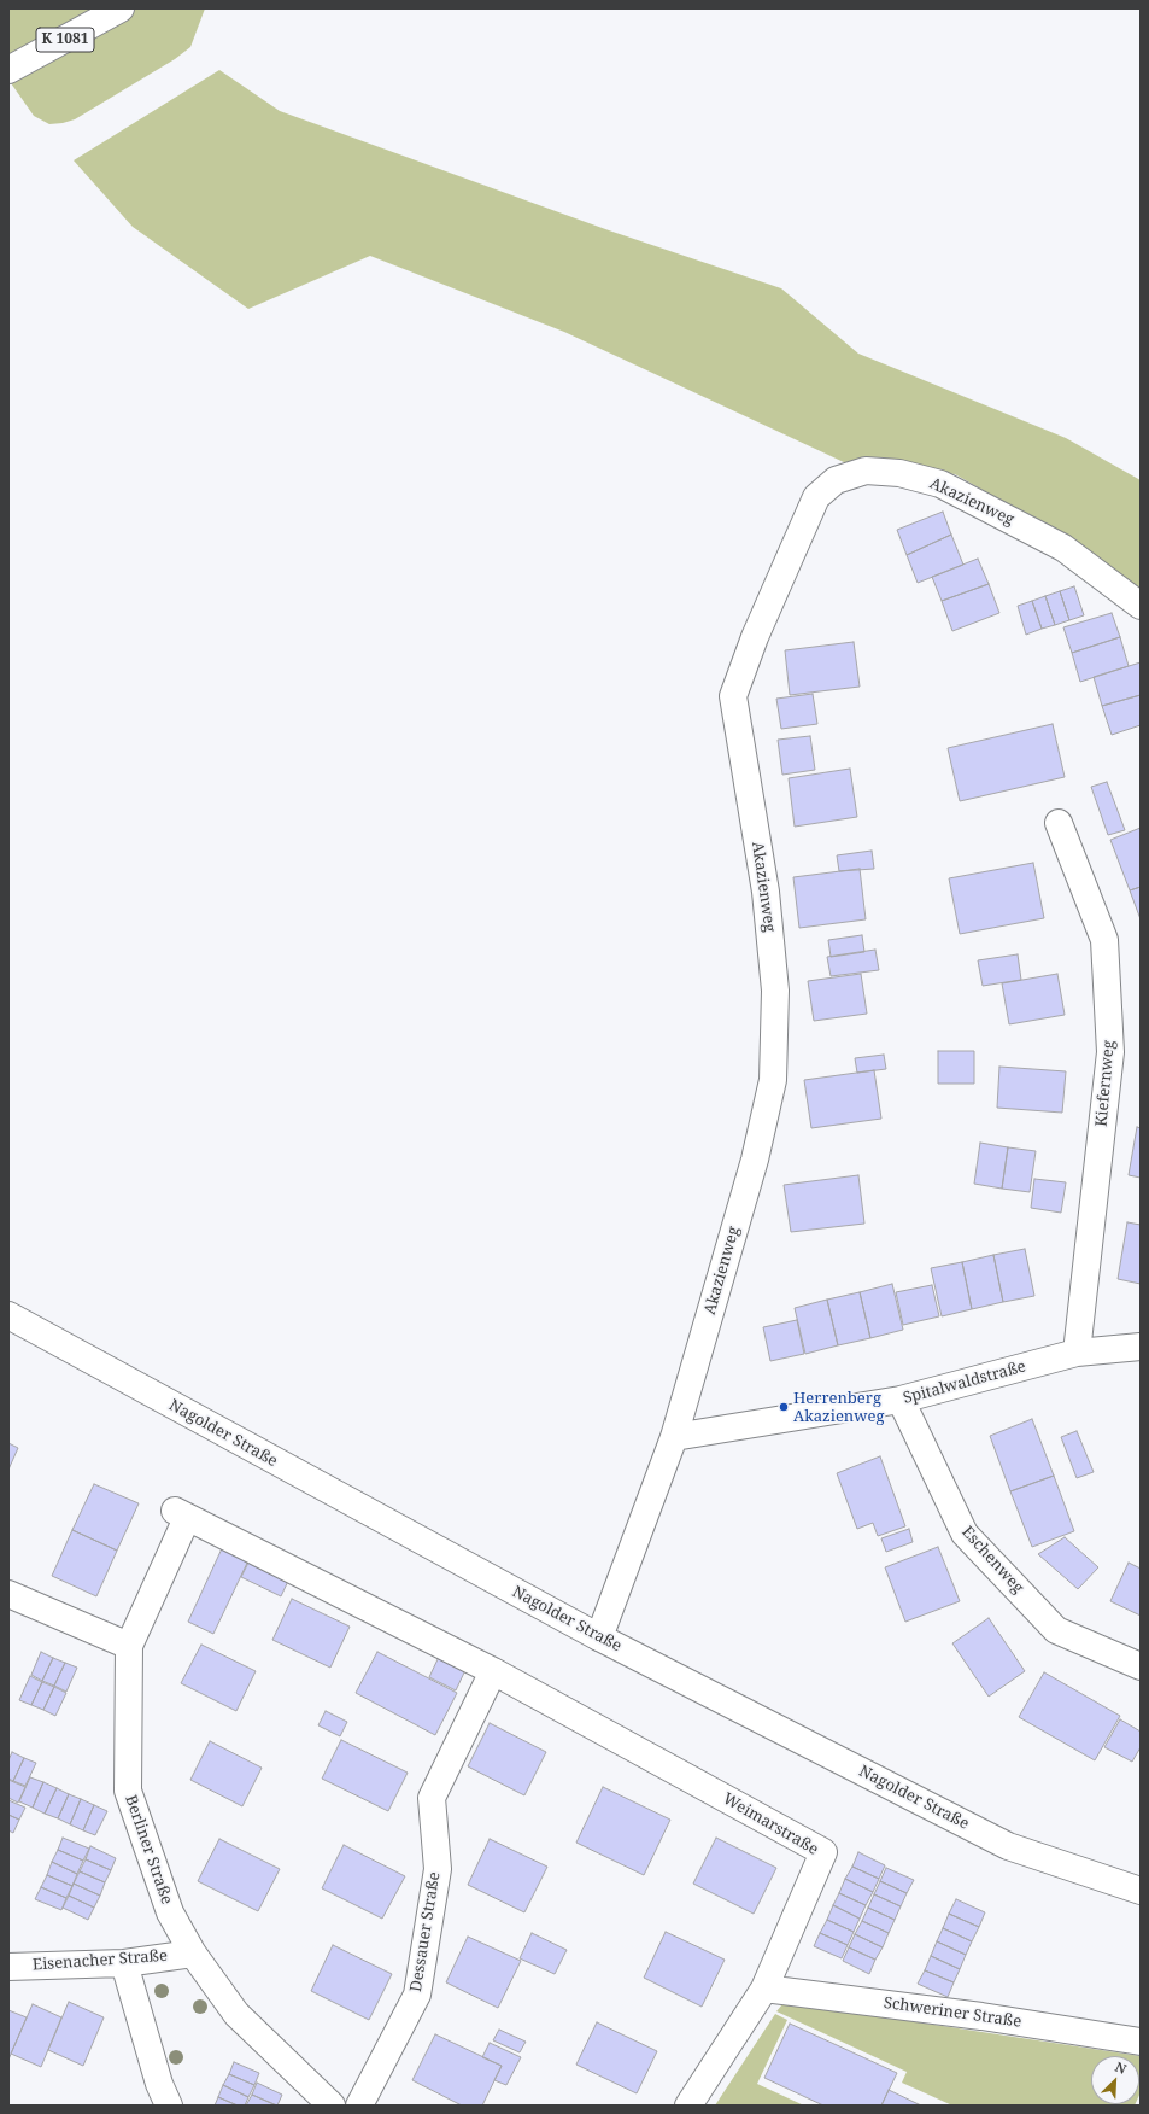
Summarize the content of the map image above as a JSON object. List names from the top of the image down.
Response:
{
  "streets": {
    "street": [
      "K 1081",
      "Akazienweg",
      "Kiefernweg",
      "Spitalwaldstraße",
      "Nagolder Straße",
      "Eschenweg",
      "Weimarstraße",
      "Berliner Straße",
      "Dessauer Straße",
      "Eisenacher Straße",
      "Schweriner Straße"
    ]
  },
  "crossings": [
    ["Akazienweg", "Spitalwaldstraße"],
    ["Akazienweg", "Nagolder Straße"],
    ["Kiefernweg", "Spitalwaldstraße"],
    ["Spitalwaldstraße", "Eschenweg"],
    ["Weimarstraße", "Berliner Straße"],
    ["Weimarstraße", "Dessauer Straße"],
    ["Weimarstraße", "Schweriner Straße"],
    ["Berliner Straße", "Dessauer Straße"],
    ["Berliner Straße", "Eisenacher Straße"]
  ],
  "places": ["Herrenberg Akazienweg"],
  "north": "top right"
}
